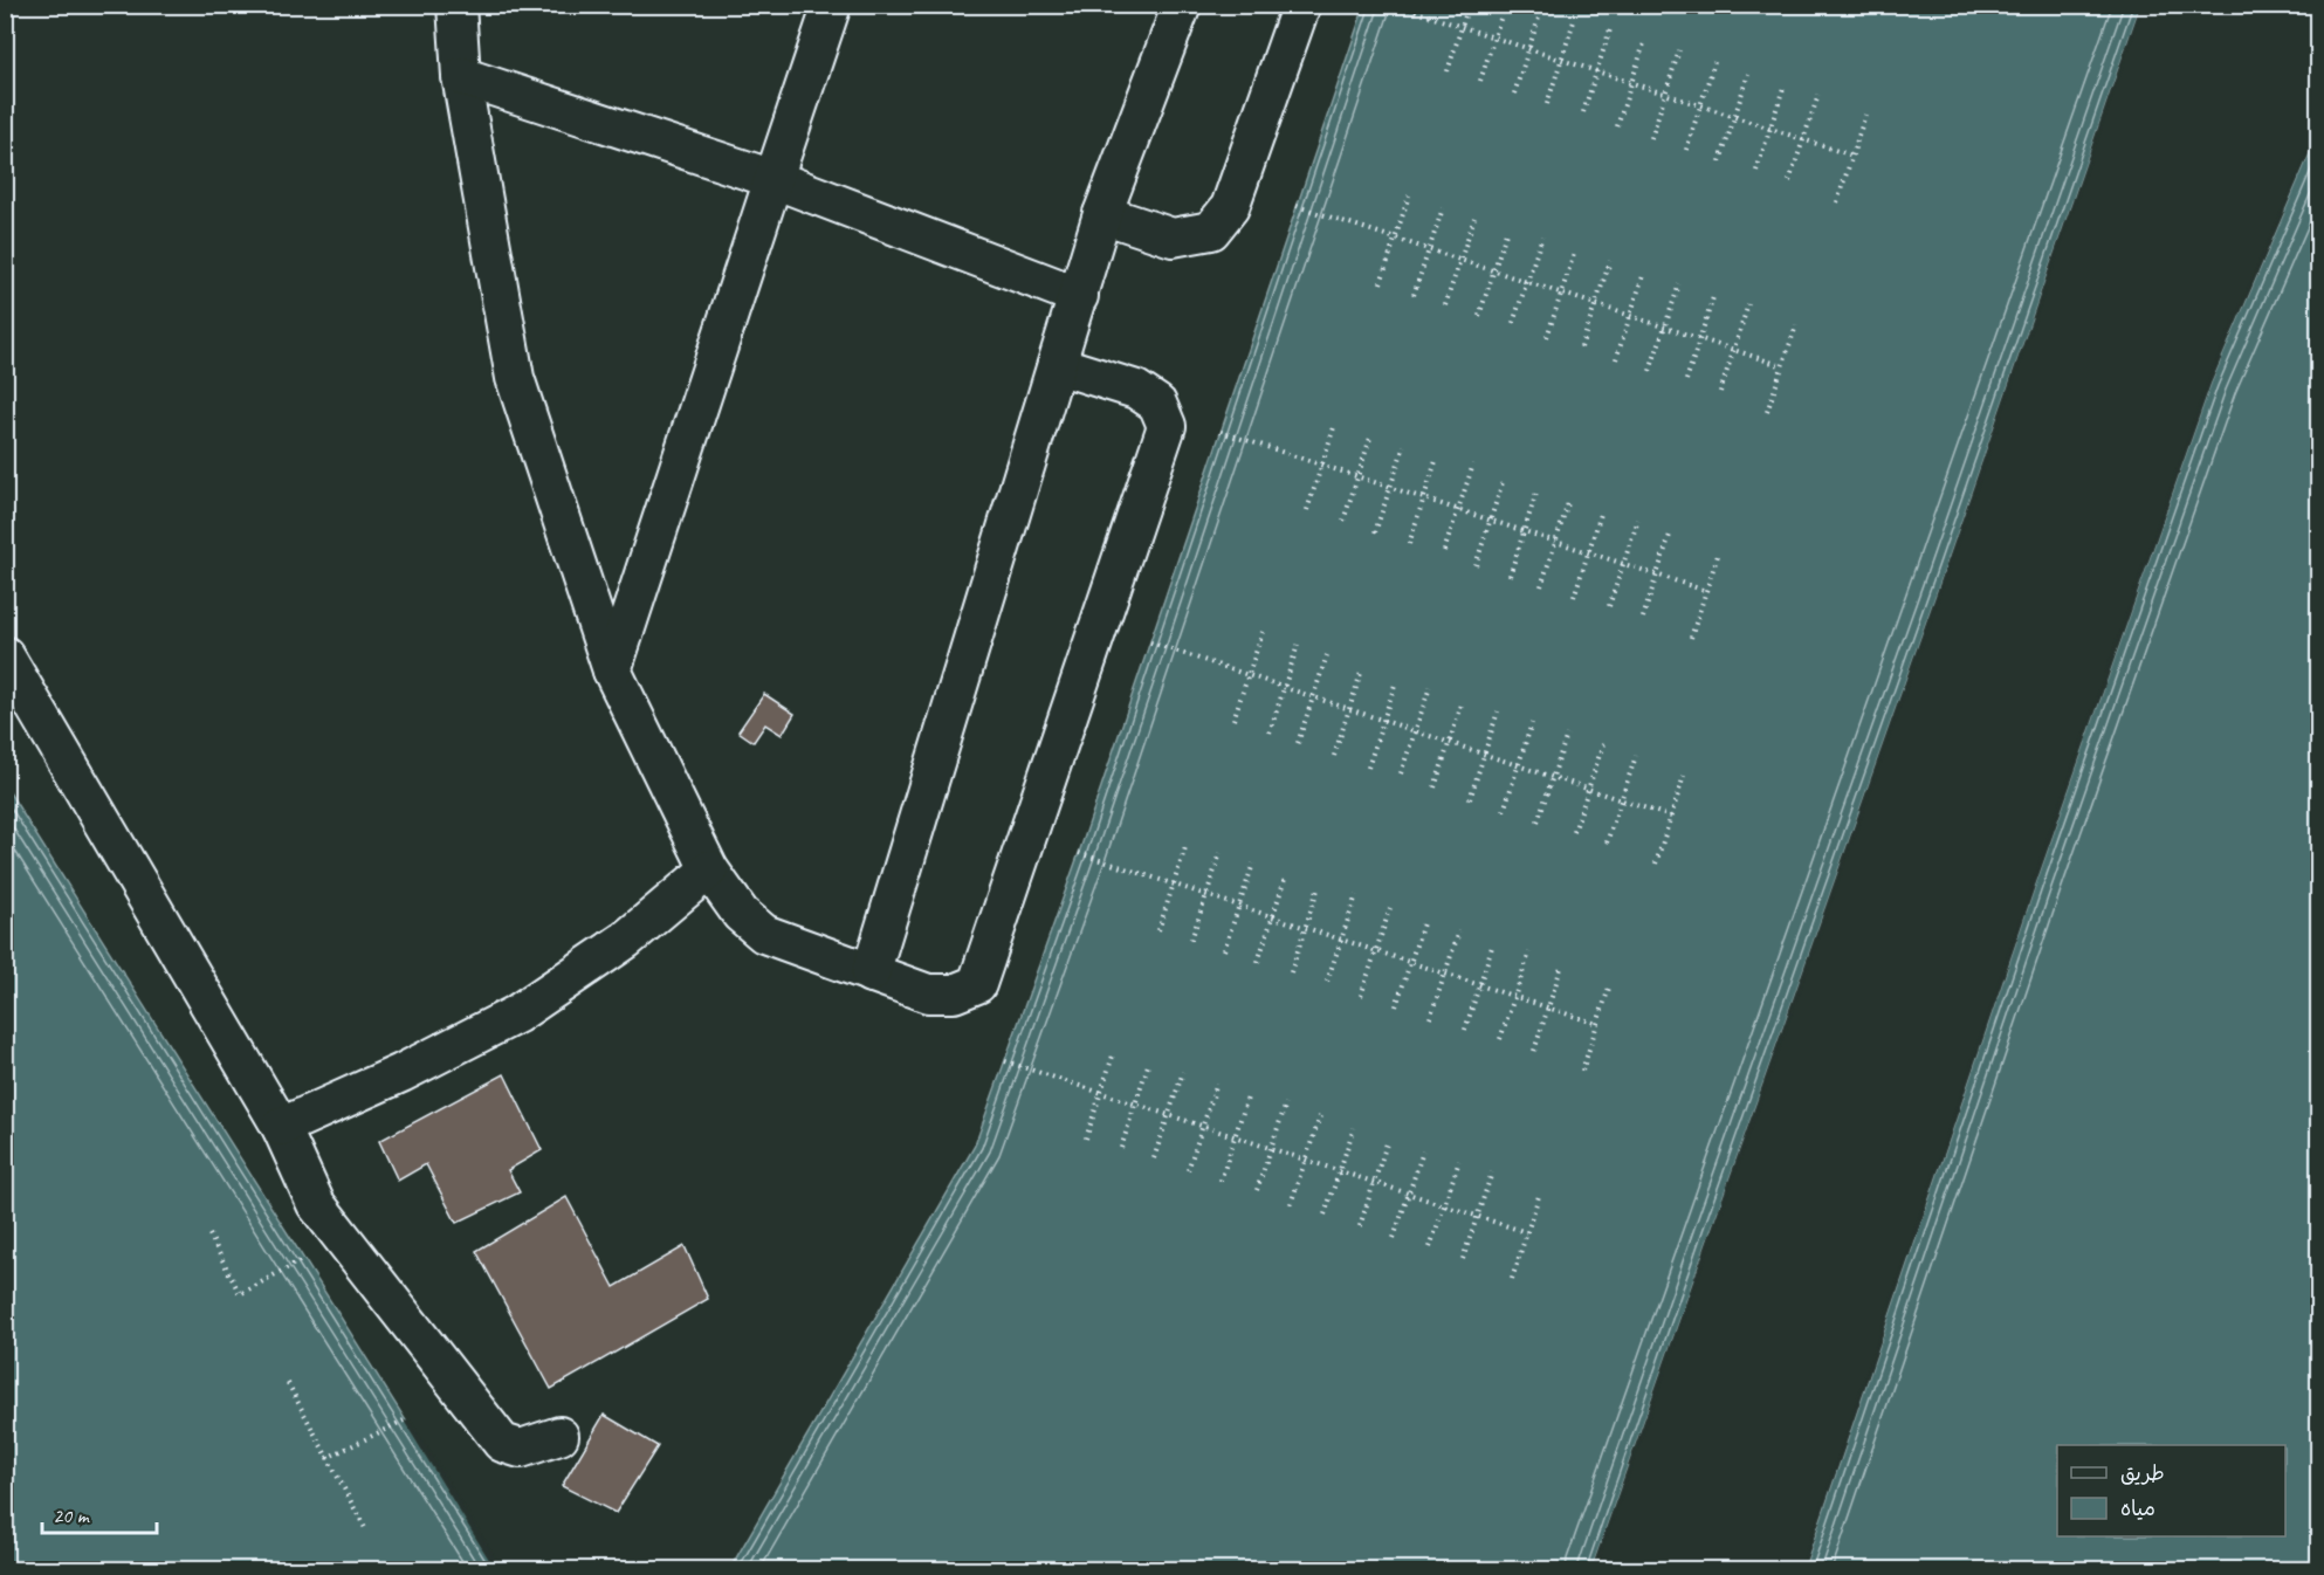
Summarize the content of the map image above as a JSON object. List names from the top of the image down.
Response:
{
  "legend": ["طريق", "مياه"],
  "scale_bar": "20 m"
}
